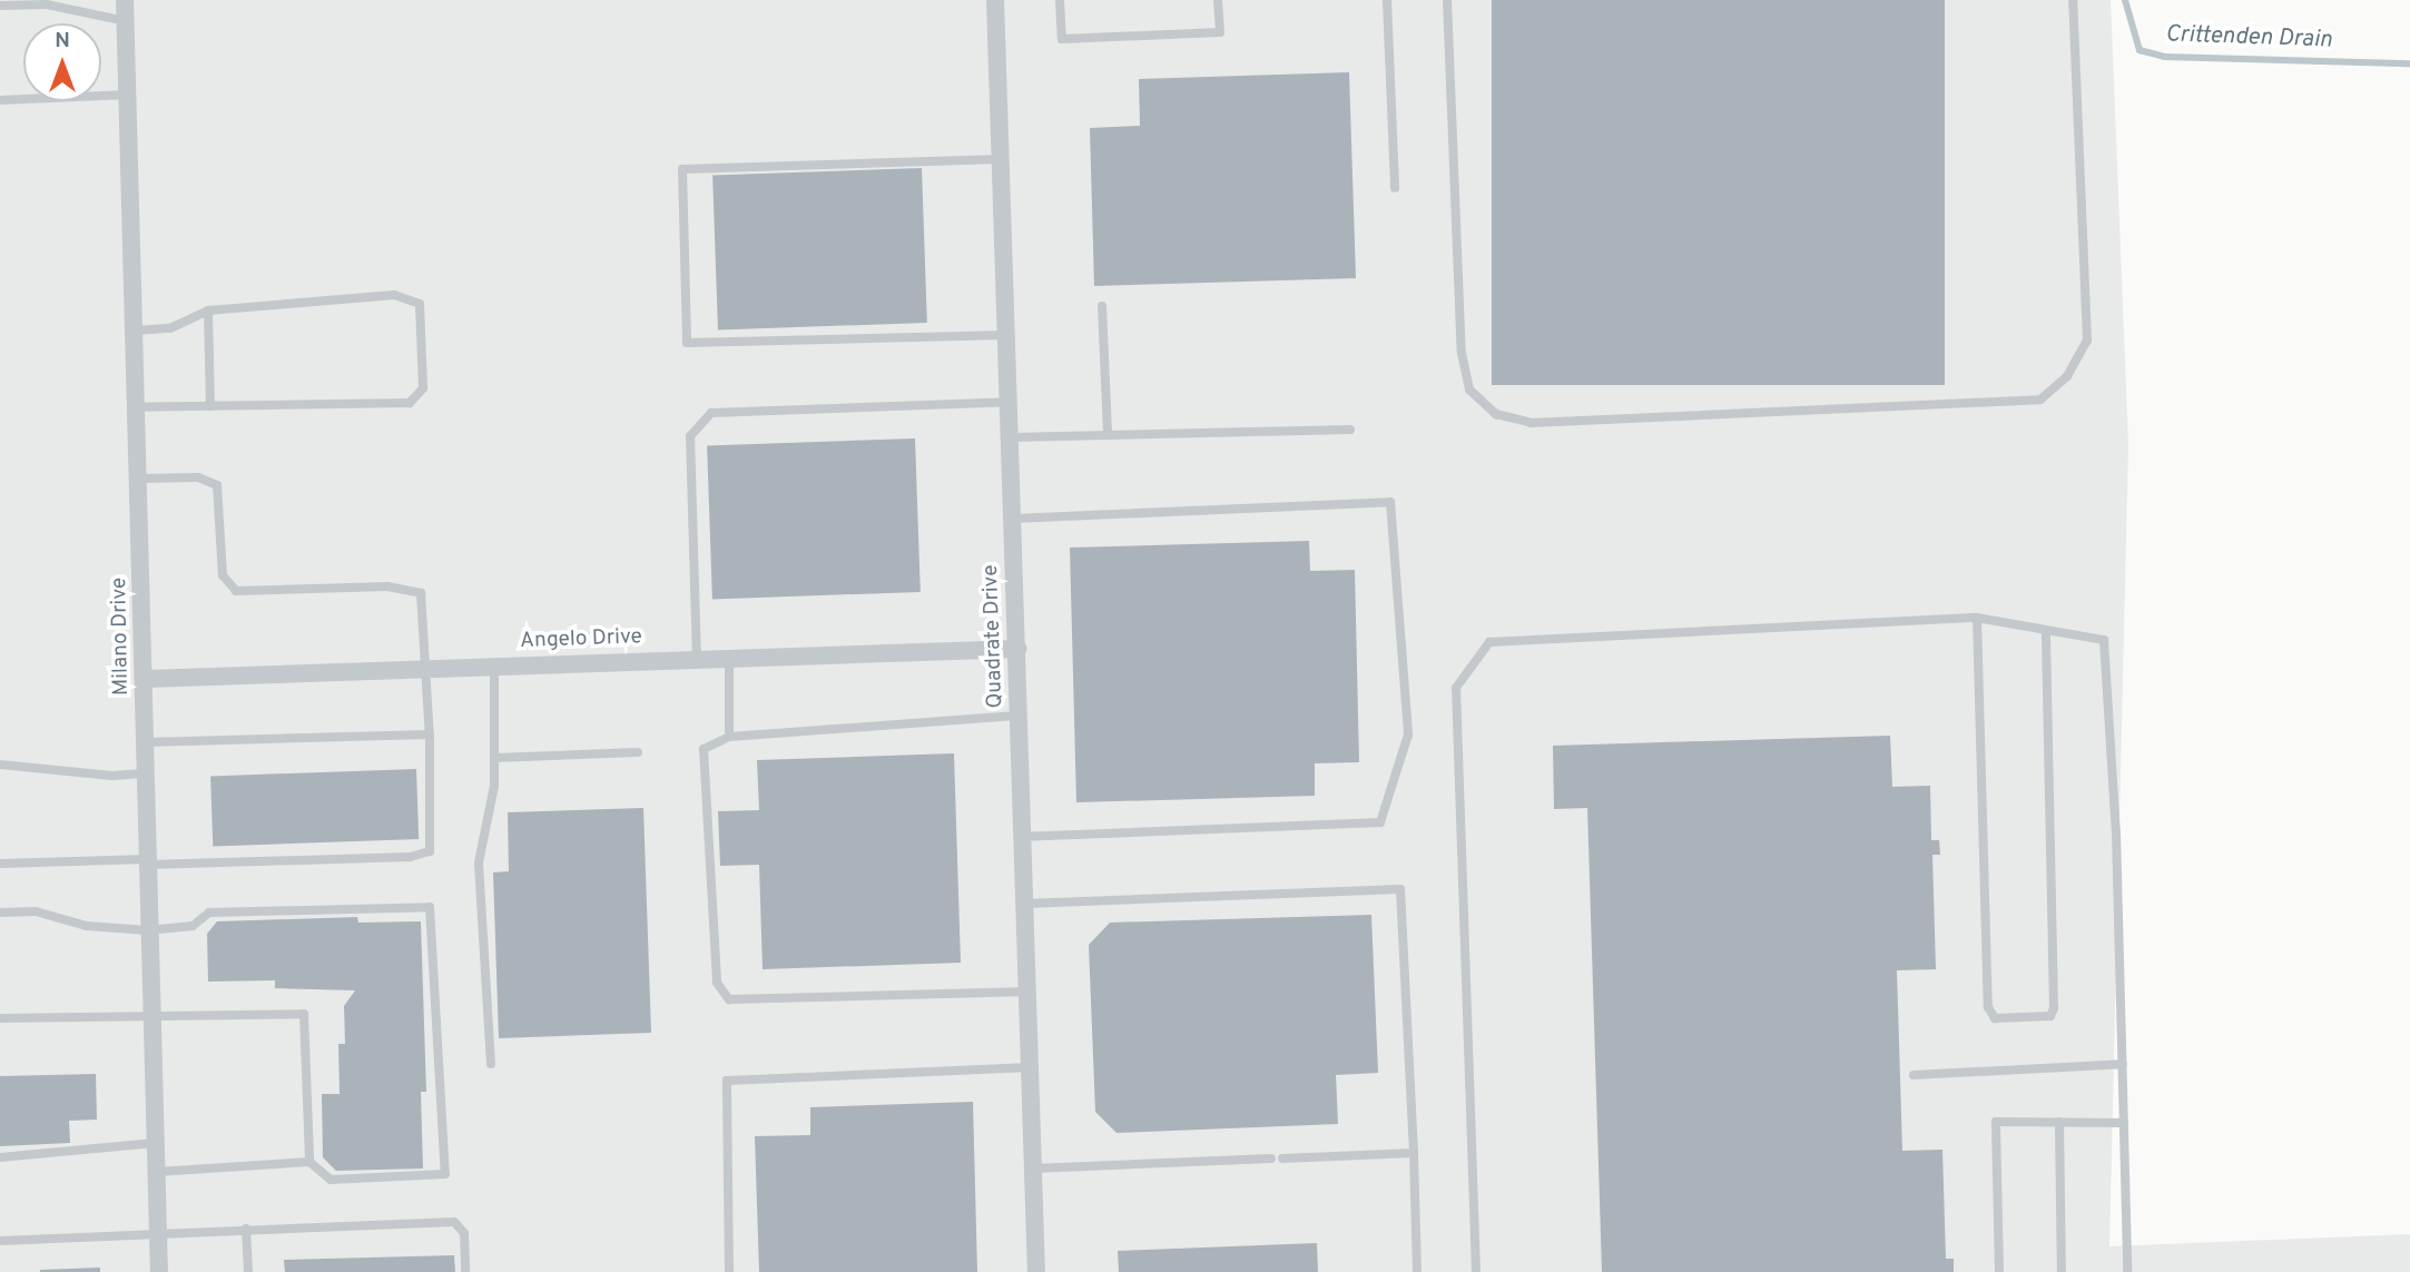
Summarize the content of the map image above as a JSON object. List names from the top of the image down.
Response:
{
  "streets": {
    "street": ["Milano Drive", "Quadrate Drive", "Angelo Drive"]
  },
  "crossings": [
    ["Milano Drive", "Angelo Drive"],
    ["Quadrate Drive", "Angelo Drive"]
  ],
  "water": ["Crittenden Drain"],
  "north": "top"
}
